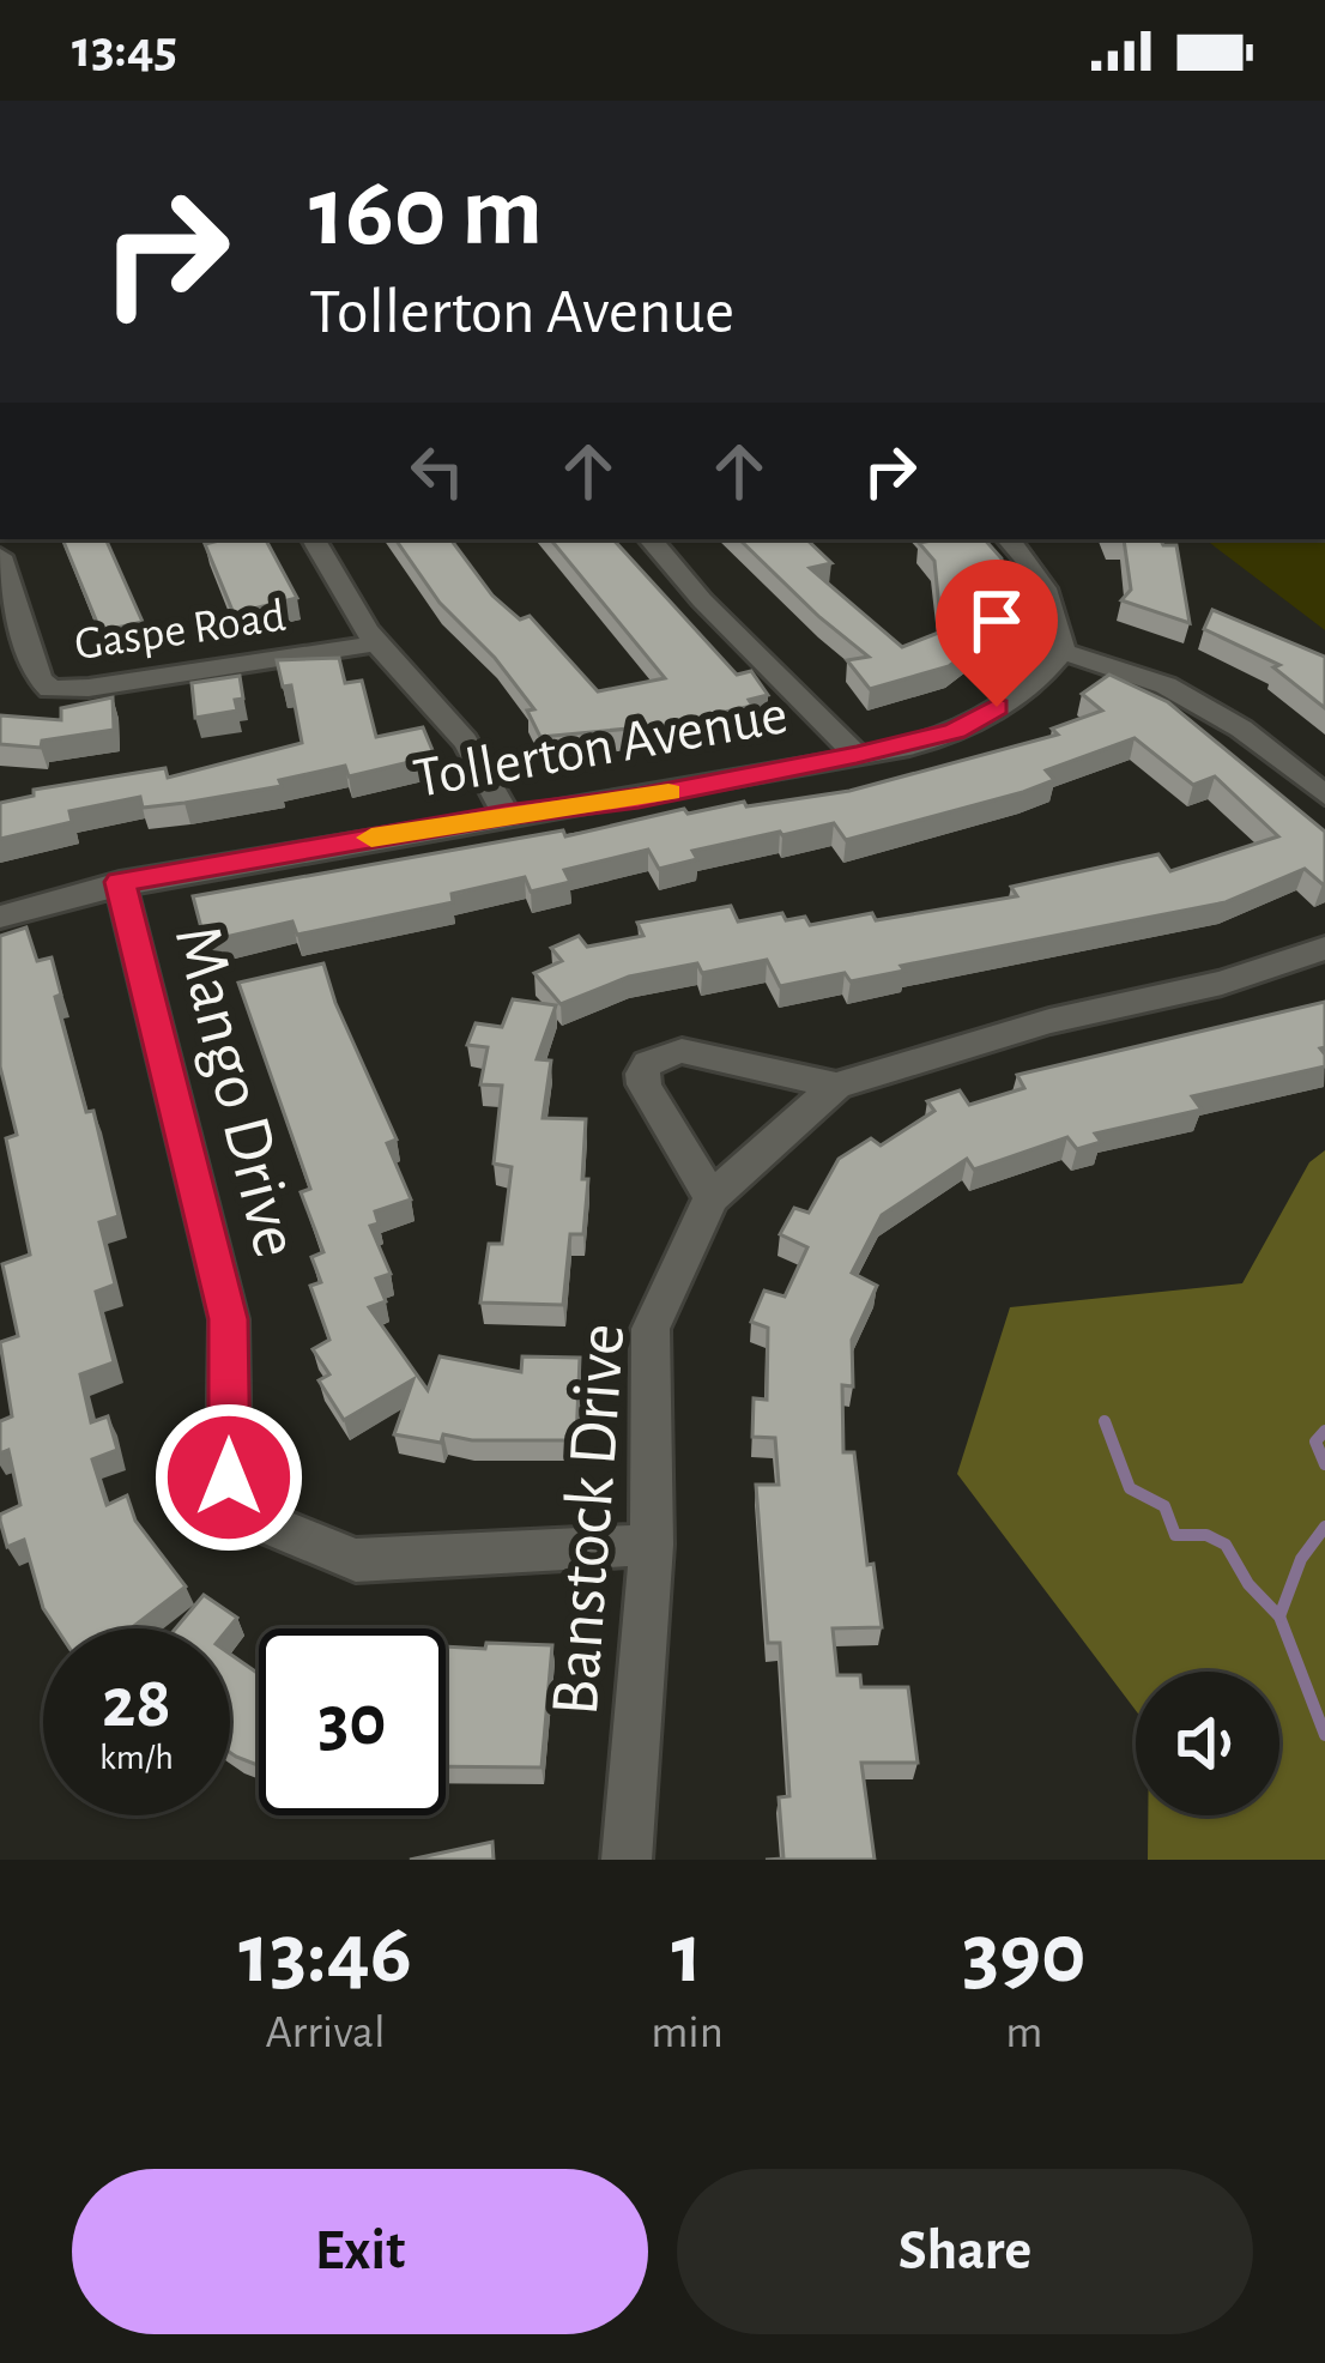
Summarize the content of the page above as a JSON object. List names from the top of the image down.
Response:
{
  "streets": {
    "street": [
      "Gaspe Road",
      "Tollerton Avenue",
      "Mango Drive",
      "Banstock Drive"
    ]
  },
  "crossings": [
    ["Tollerton Avenue", "Mango Drive"],
    ["Mango Drive", "Banstock Drive"]
  ],
  "page": {
    "status": "13:45",
    "turn": ["160 m", "Tollerton Avenue"],
    "speed": "28 km/h",
    "limit": "30",
    "eta": [
      "13:46",
      "Arrival",
      "1",
      "min",
      "390",
      "m"
    ],
    "buttons": ["Exit", "Share"]
  }
}
